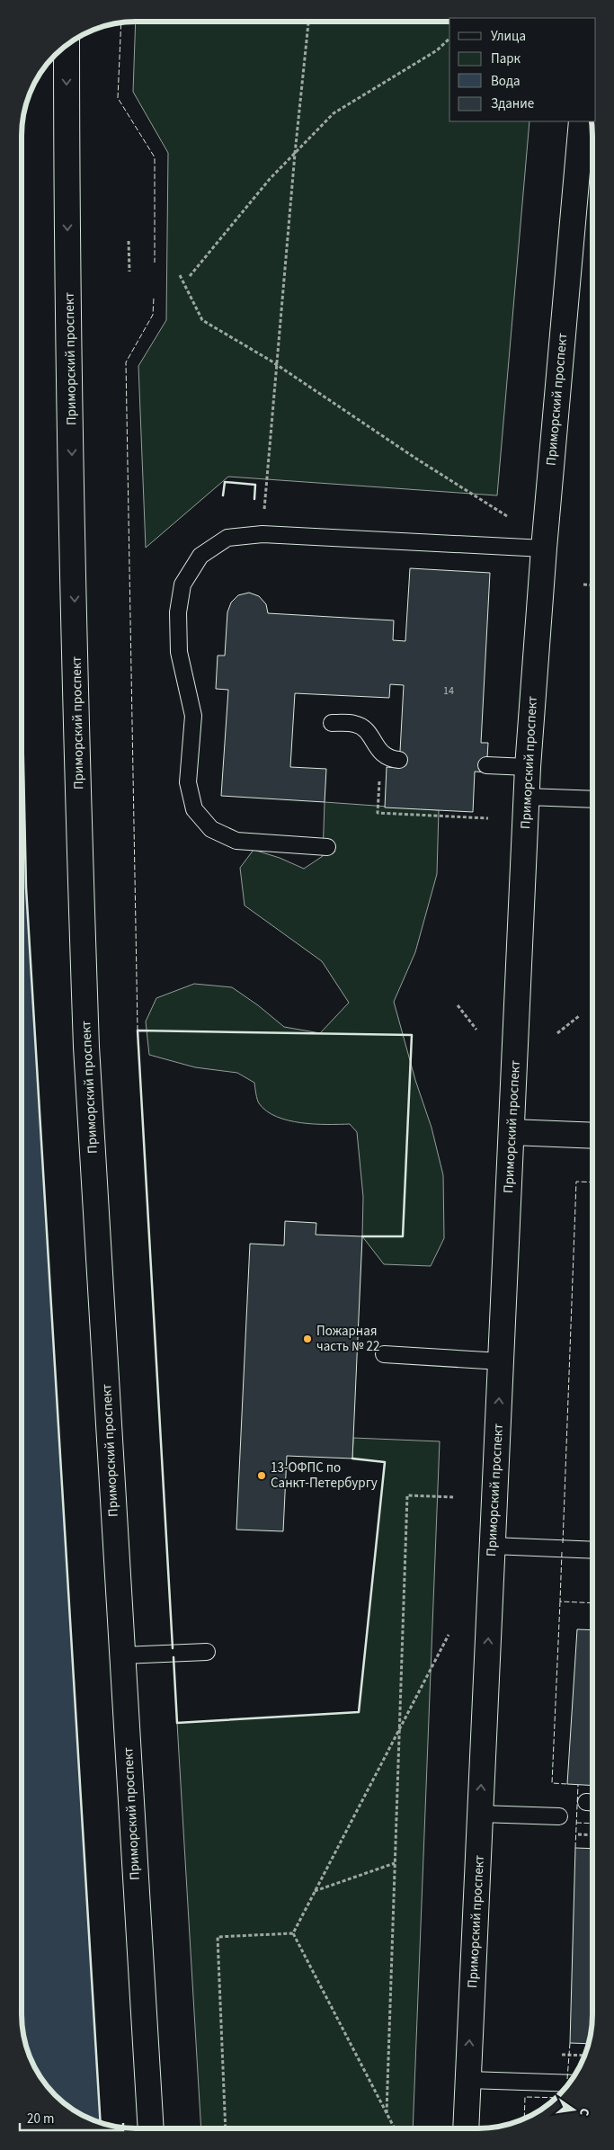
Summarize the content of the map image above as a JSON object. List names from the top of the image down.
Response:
{
  "streets": {
    "main road": ["Приморский проспект"]
  },
  "places": ["Пожарная часть № 22", "13-ОФПС по Санкт-Петербургу"],
  "house_numbers": ["14"],
  "legend": [
    "Улица",
    "Парк",
    "Вода",
    "Здание"
  ],
  "scale_bar": "20 m",
  "north": "right"
}
